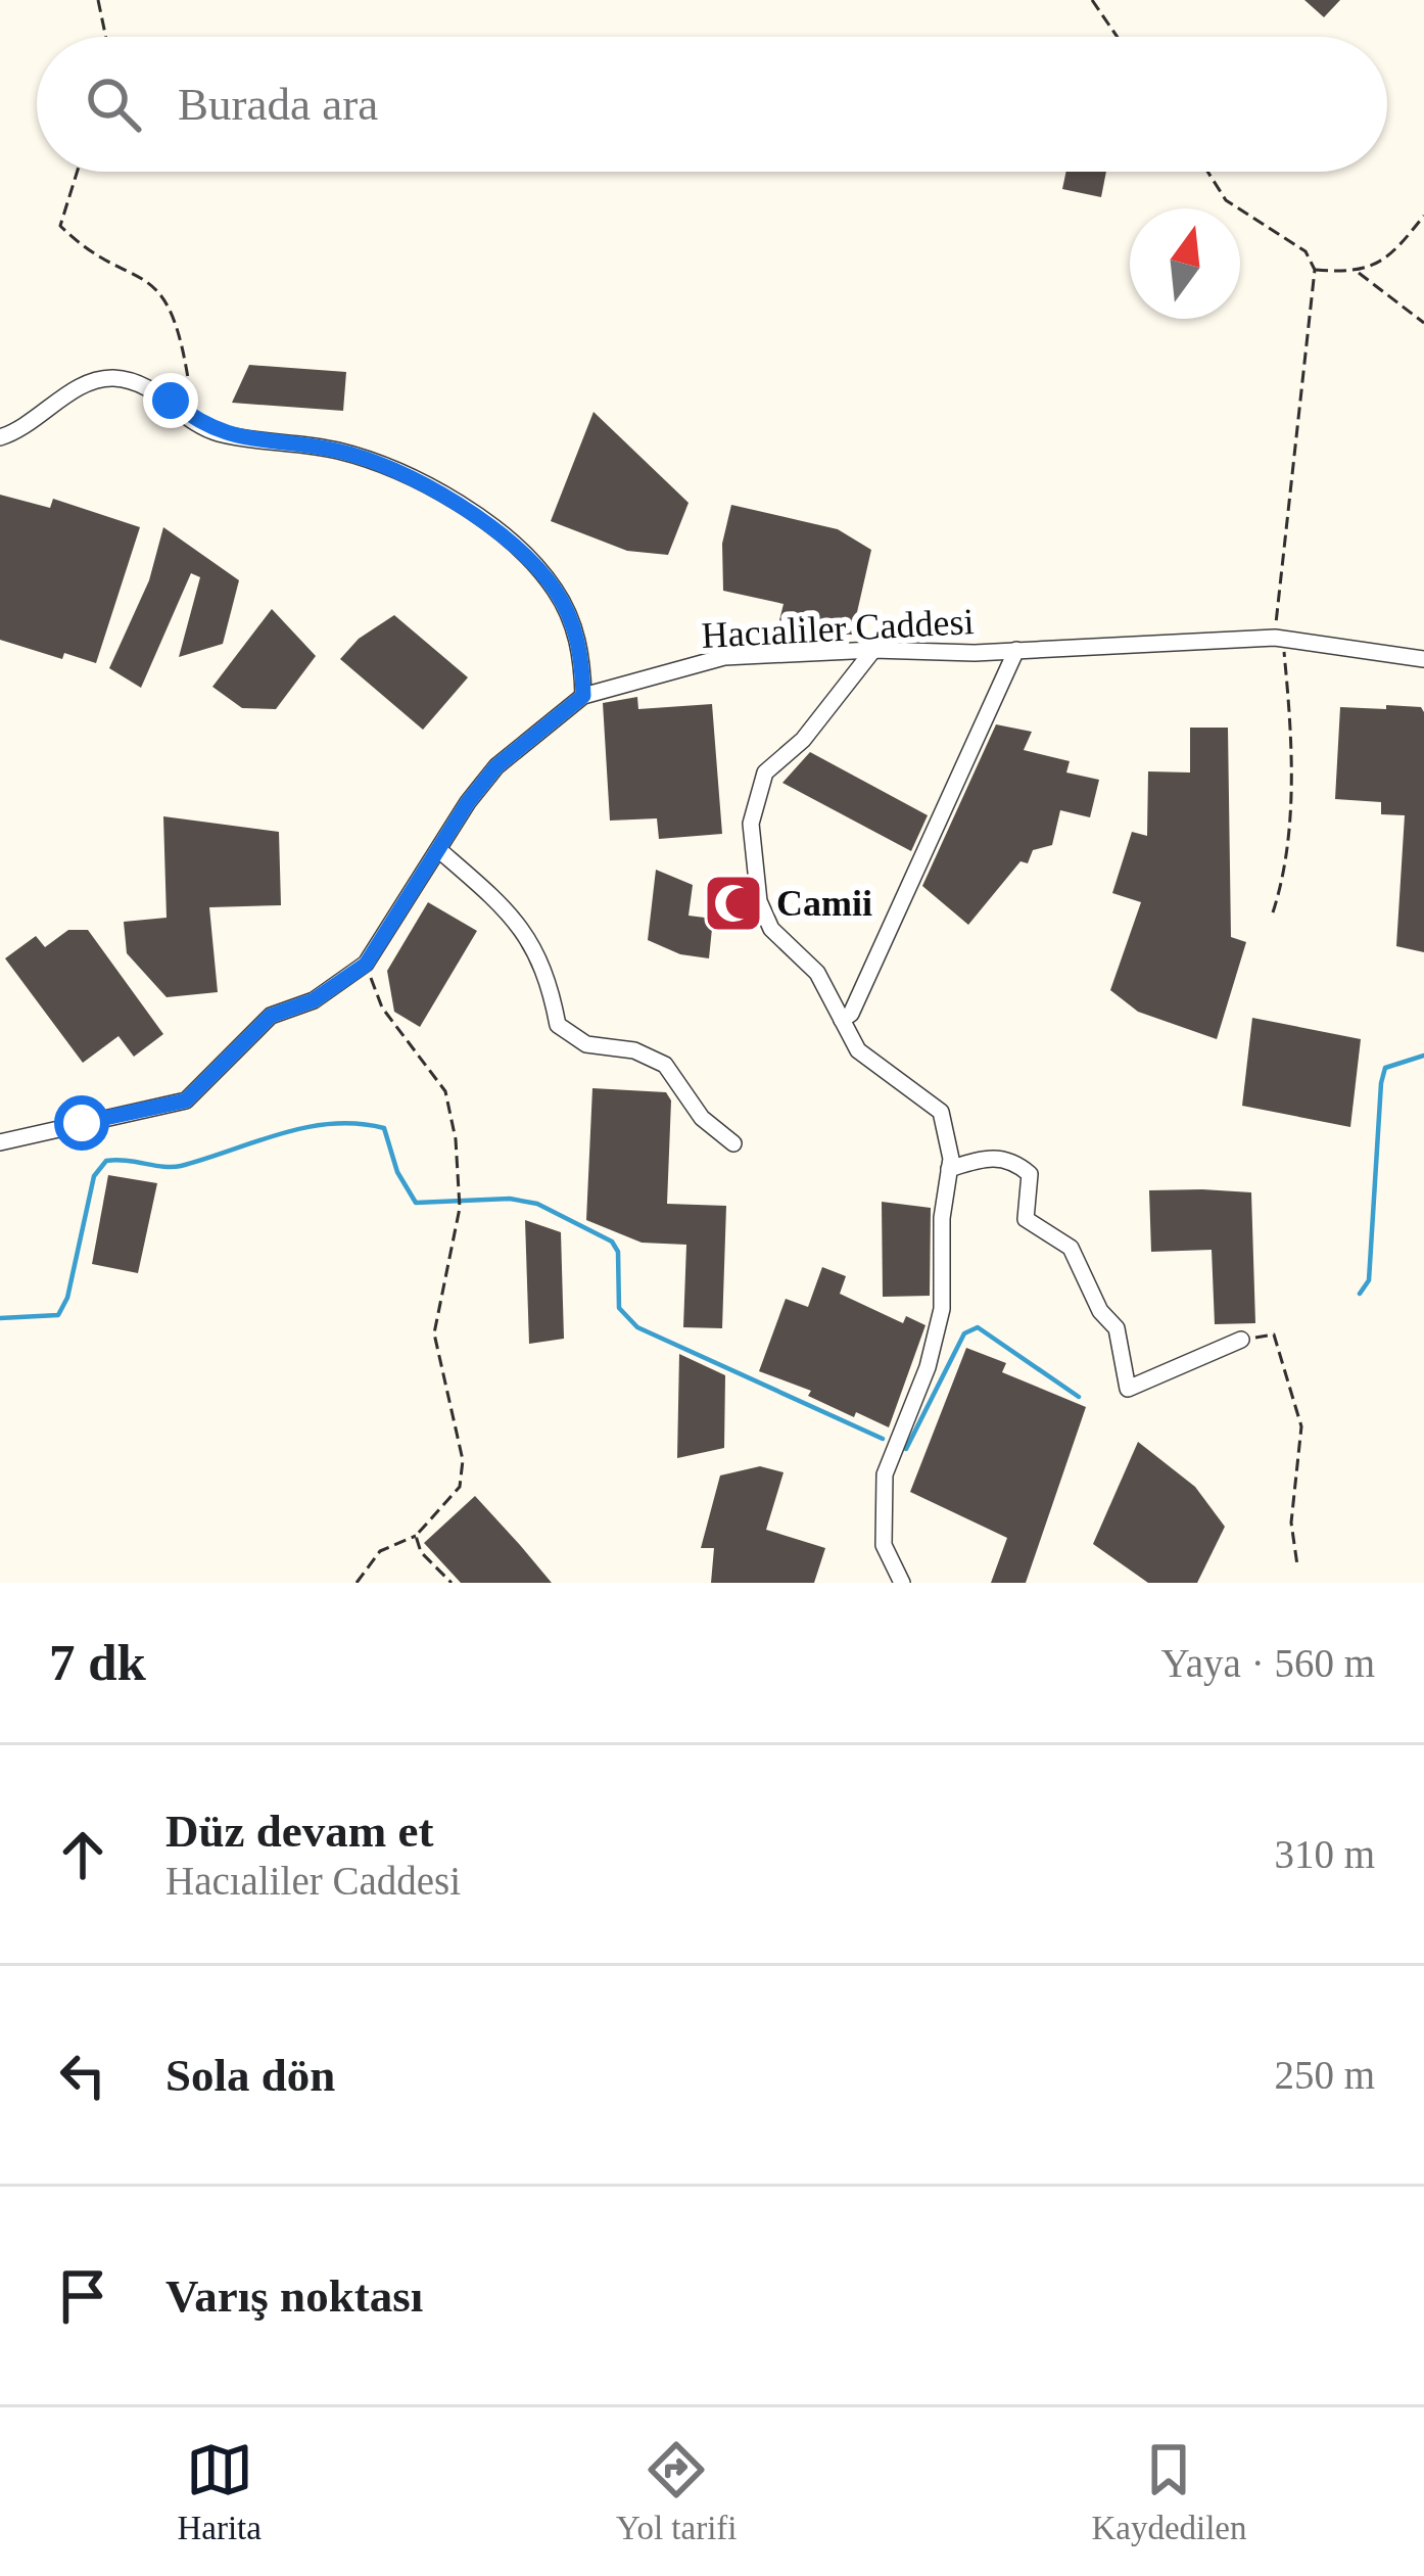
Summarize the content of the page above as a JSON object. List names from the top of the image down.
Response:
{
  "streets": {
    "street": ["Hacıaliler Caddesi"]
  },
  "places": {
    "mosque": ["Camii"]
  },
  "north": "top",
  "page": {
    "search": "Burada ara",
    "heading": ["7 dk", "Yaya · 560 m"],
    "list": [
      ["Düz devam et", "Hacıaliler Caddesi", "310 m"],
      ["Sola dön", "250 m"],
      "Varış noktası"
    ],
    "nav": ["Harita", "Yol tarifi", "Kaydedilen"]
  }
}
